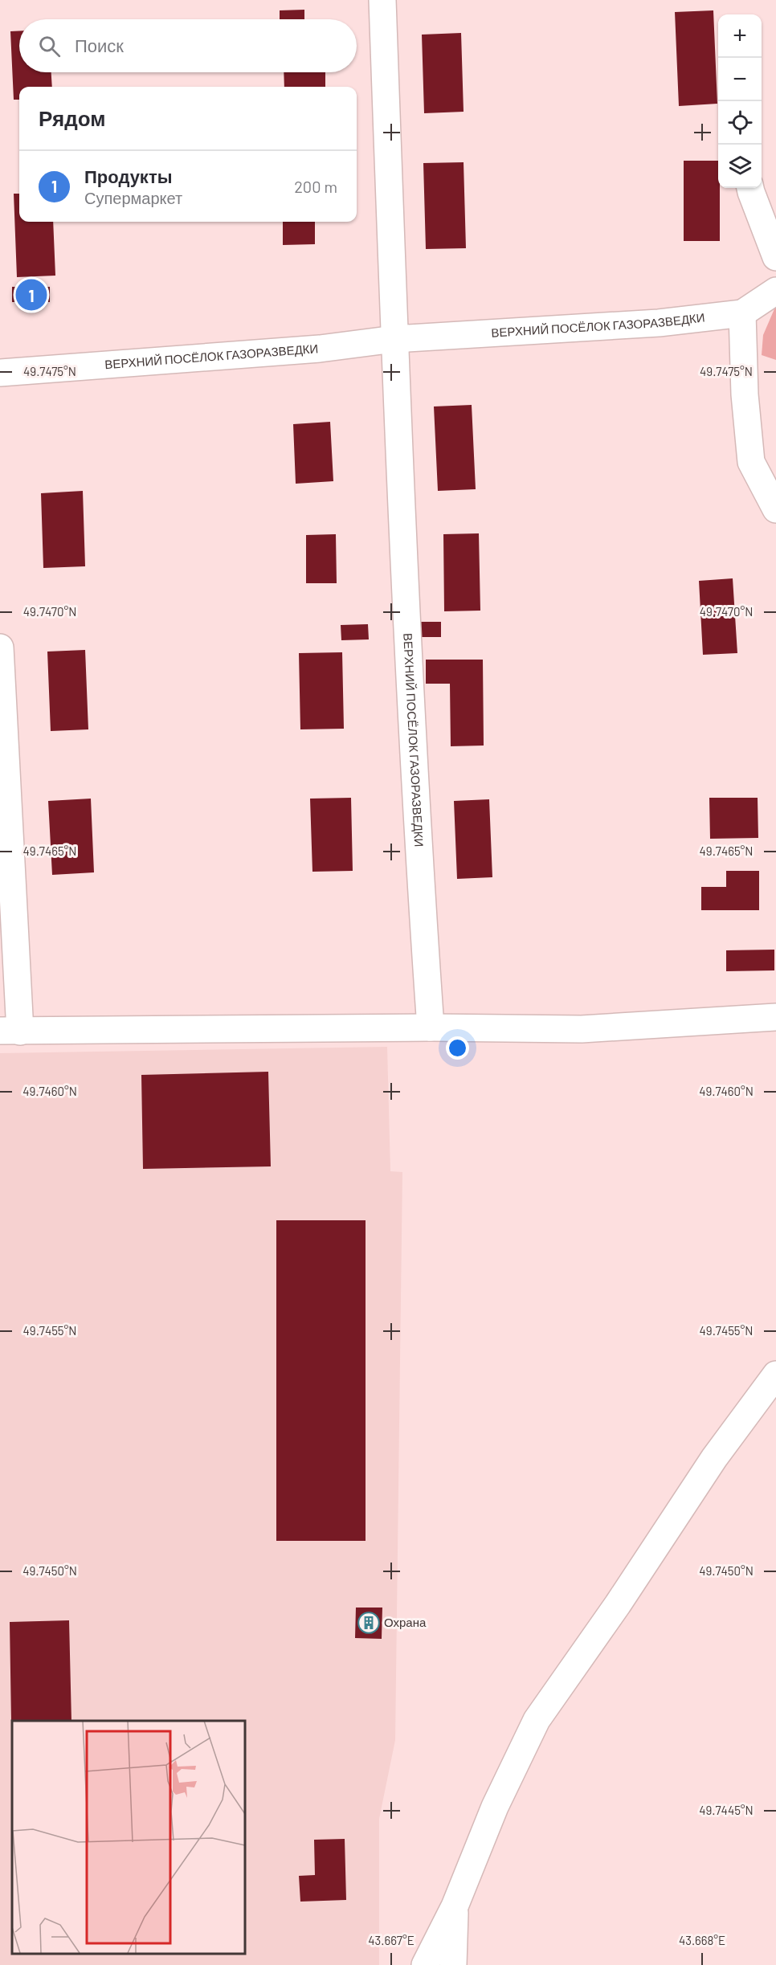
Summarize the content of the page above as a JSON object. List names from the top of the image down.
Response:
{
  "streets": {
    "street": ["ВЕРХНИЙ ПОСЁЛОК ГАЗОРАЗВЕДКИ"]
  },
  "places": {
    "building": ["Охрана"]
  },
  "page": {
    "map_buttons": ["+", "−"],
    "search": "Поиск",
    "heading": "Рядом",
    "list": [
      {
        "mark": "1",
        "name": "Продукты",
        "note": "Супермаркет",
        "value": "200 m"
      }
    ],
    "pins": "1"
  },
  "coordinates": [
    "49.7475°N",
    "49.7470°N",
    "49.7465°N",
    "49.7460°N",
    "49.7455°N",
    "49.7450°N",
    "49.7445°N",
    "43.667°E",
    "43.668°E"
  ]
}
